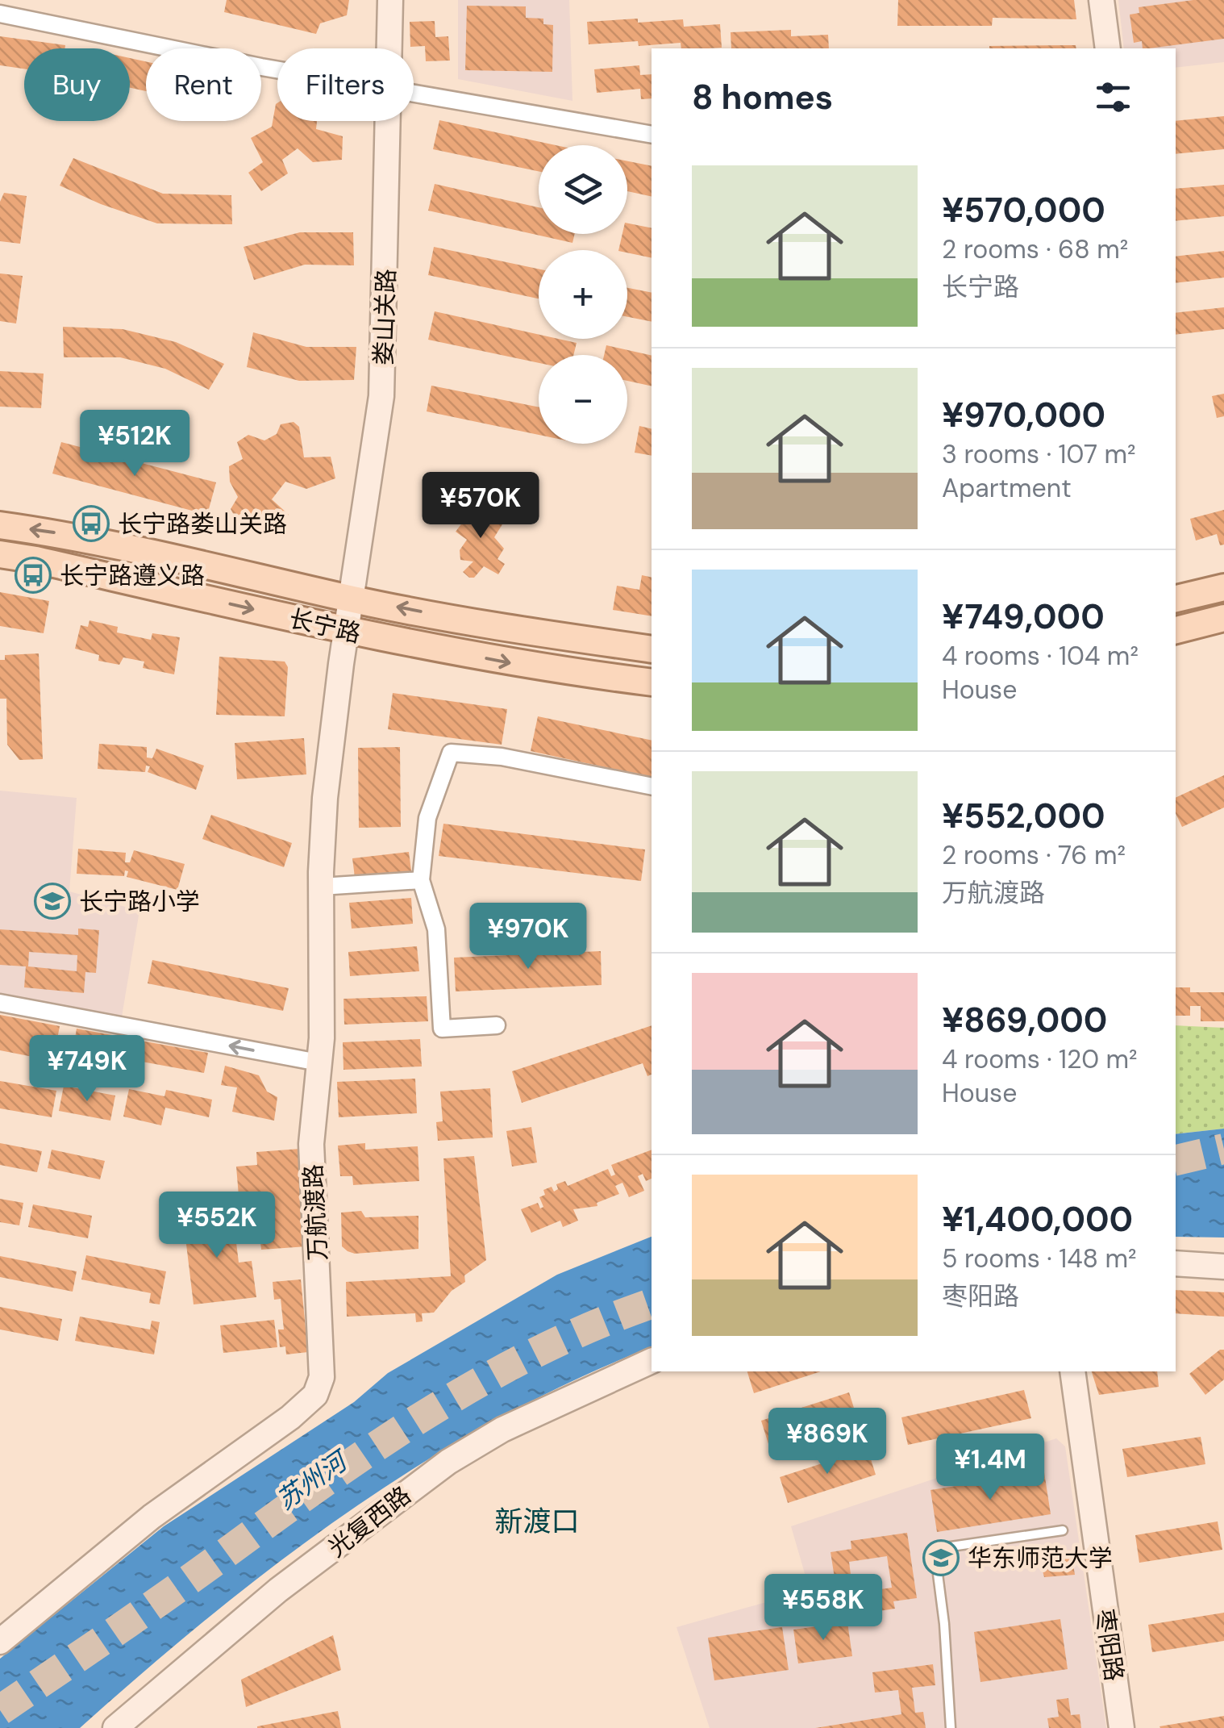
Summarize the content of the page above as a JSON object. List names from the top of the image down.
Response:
{
  "streets": {
    "main road": ["长宁路"],
    "street": [
      "娄山关路",
      "万航渡路",
      "光复西路",
      "枣阳路"
    ]
  },
  "crossings": [
    ["娄山关路", "长宁路"],
    ["娄山关路", "万航渡路"],
    ["长宁路", "万航渡路"]
  ],
  "districts": ["新渡口"],
  "water": ["苏州河"],
  "places": {
    "bus stop": ["长宁路娄山关路", "长宁路遵义路"],
    "school or university": ["长宁路小学", "华东师范大学"]
  },
  "page": {
    "chip": ["Buy", "Rent", "Filters"],
    "heading": "8 homes",
    "map_buttons": ["+", "−"],
    "list": [
      {
        "name": "¥570,000",
        "note": "2 rooms · 68 m² · 长宁路"
      },
      {
        "name": "¥970,000",
        "note": "3 rooms · 107 m² · Apartment"
      },
      {
        "name": "¥749,000",
        "note": "4 rooms · 104 m² · House"
      },
      {
        "name": "¥552,000",
        "note": "2 rooms · 76 m² · 万航渡路"
      },
      {
        "name": "¥869,000",
        "note": "4 rooms · 120 m² · House"
      },
      {
        "name": "¥1,400,000",
        "note": "5 rooms · 148 m² · 枣阳路"
      }
    ],
    "price": [
      "¥512K",
      "¥570K",
      "¥970K",
      "¥749K",
      "¥552K",
      "¥869K",
      "¥1.4M",
      "¥558K"
    ]
  }
}
